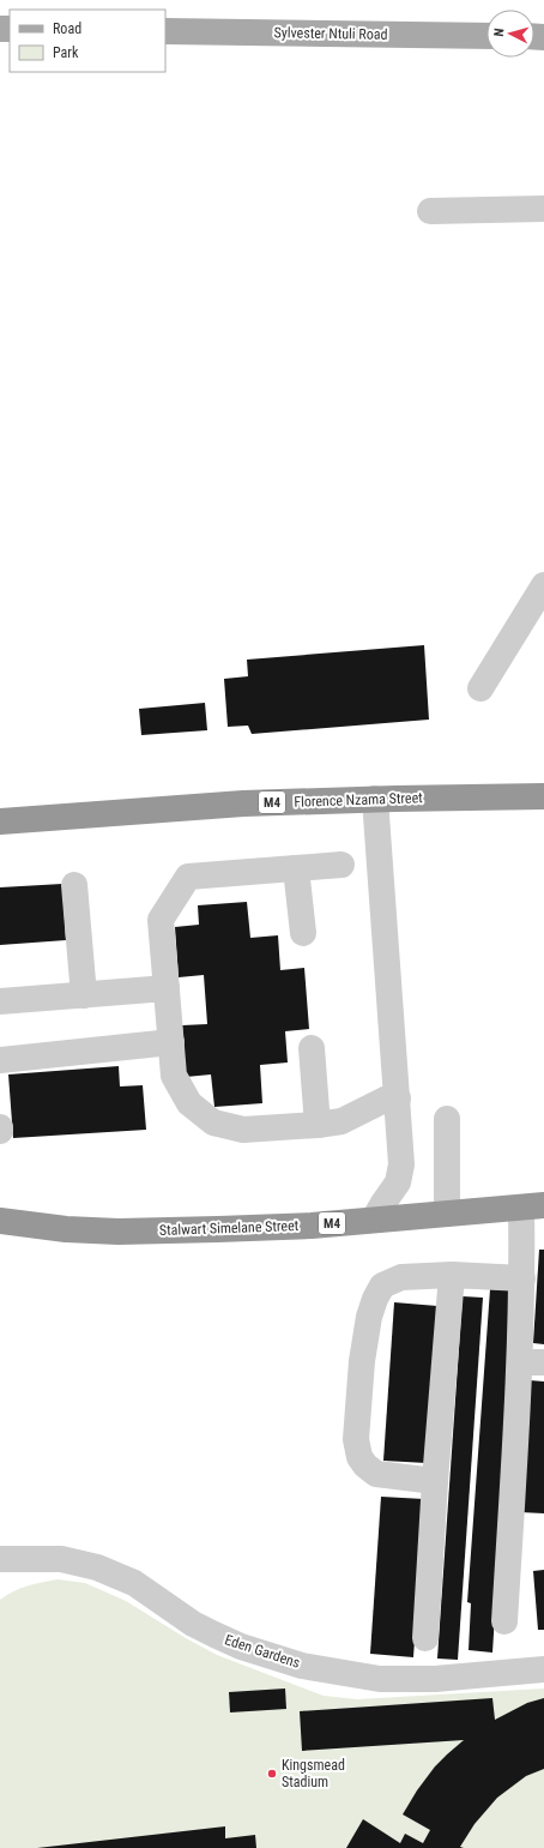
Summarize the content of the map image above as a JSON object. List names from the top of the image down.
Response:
{
  "streets": {
    "highway": ["Florence Nzama Street", "M4", "Stalwart Simelane Street"],
    "main road": ["Sylvester Ntuli Road"],
    "street": ["Eden Gardens"]
  },
  "places": ["Kingsmead Stadium"],
  "legend": ["Road", "Park"],
  "north": "left"
}
